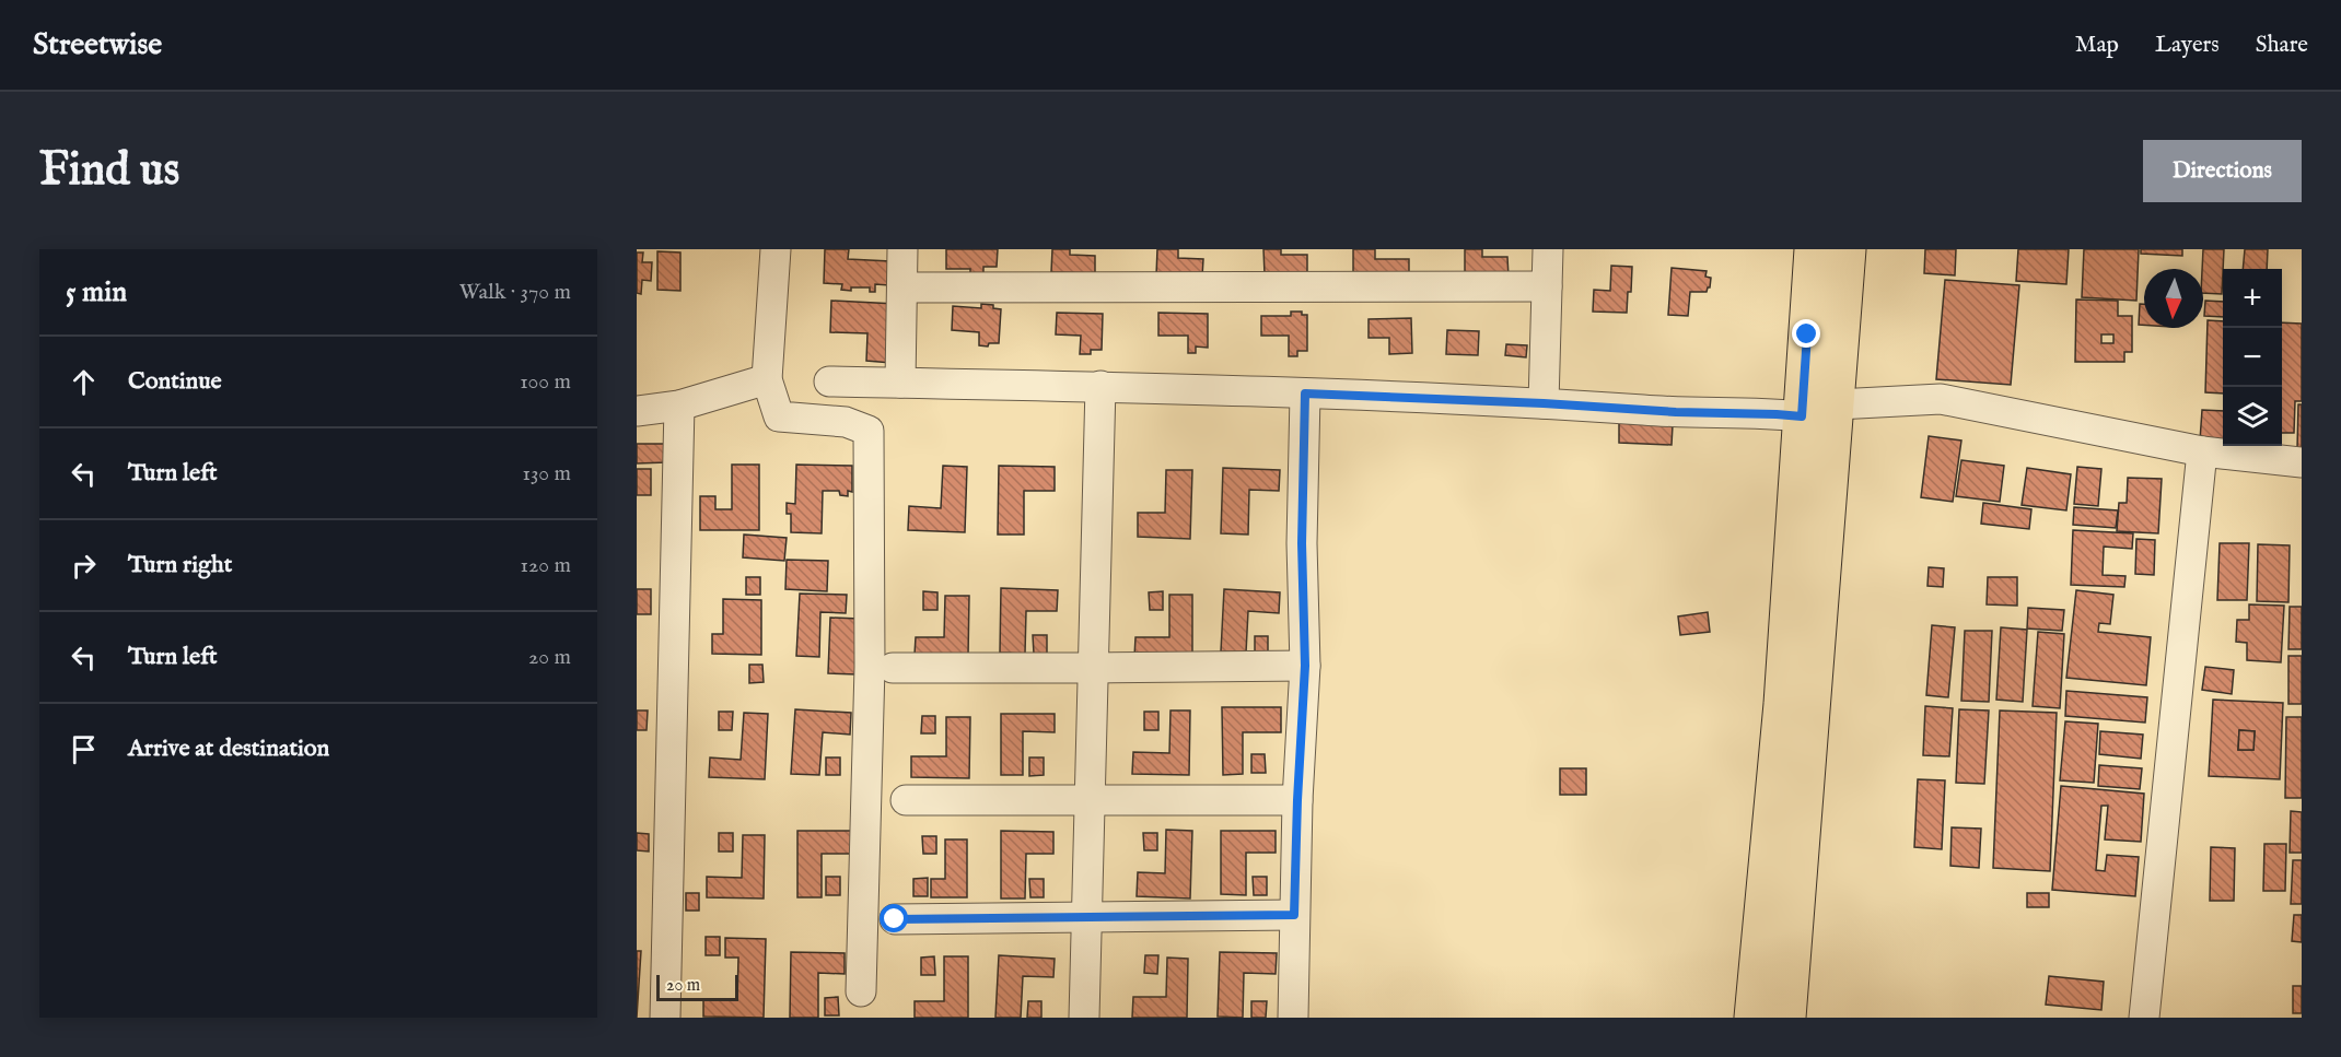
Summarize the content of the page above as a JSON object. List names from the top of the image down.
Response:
{
  "scale_bar": "20 m",
  "north": "bottom",
  "page": {
    "header": "Streetwise",
    "nav": ["Map", "Layers", "Share"],
    "buttons": "Directions",
    "title": "Find us",
    "heading": ["5 min", "Walk · 370 m"],
    "map_buttons": ["+", "−"],
    "list": [
      ["Continue", "100 m"],
      ["Turn left", "130 m"],
      ["Turn right", "120 m"],
      ["Turn left", "20 m"],
      "Arrive at destination"
    ],
    "scale": "20 m"
  }
}
